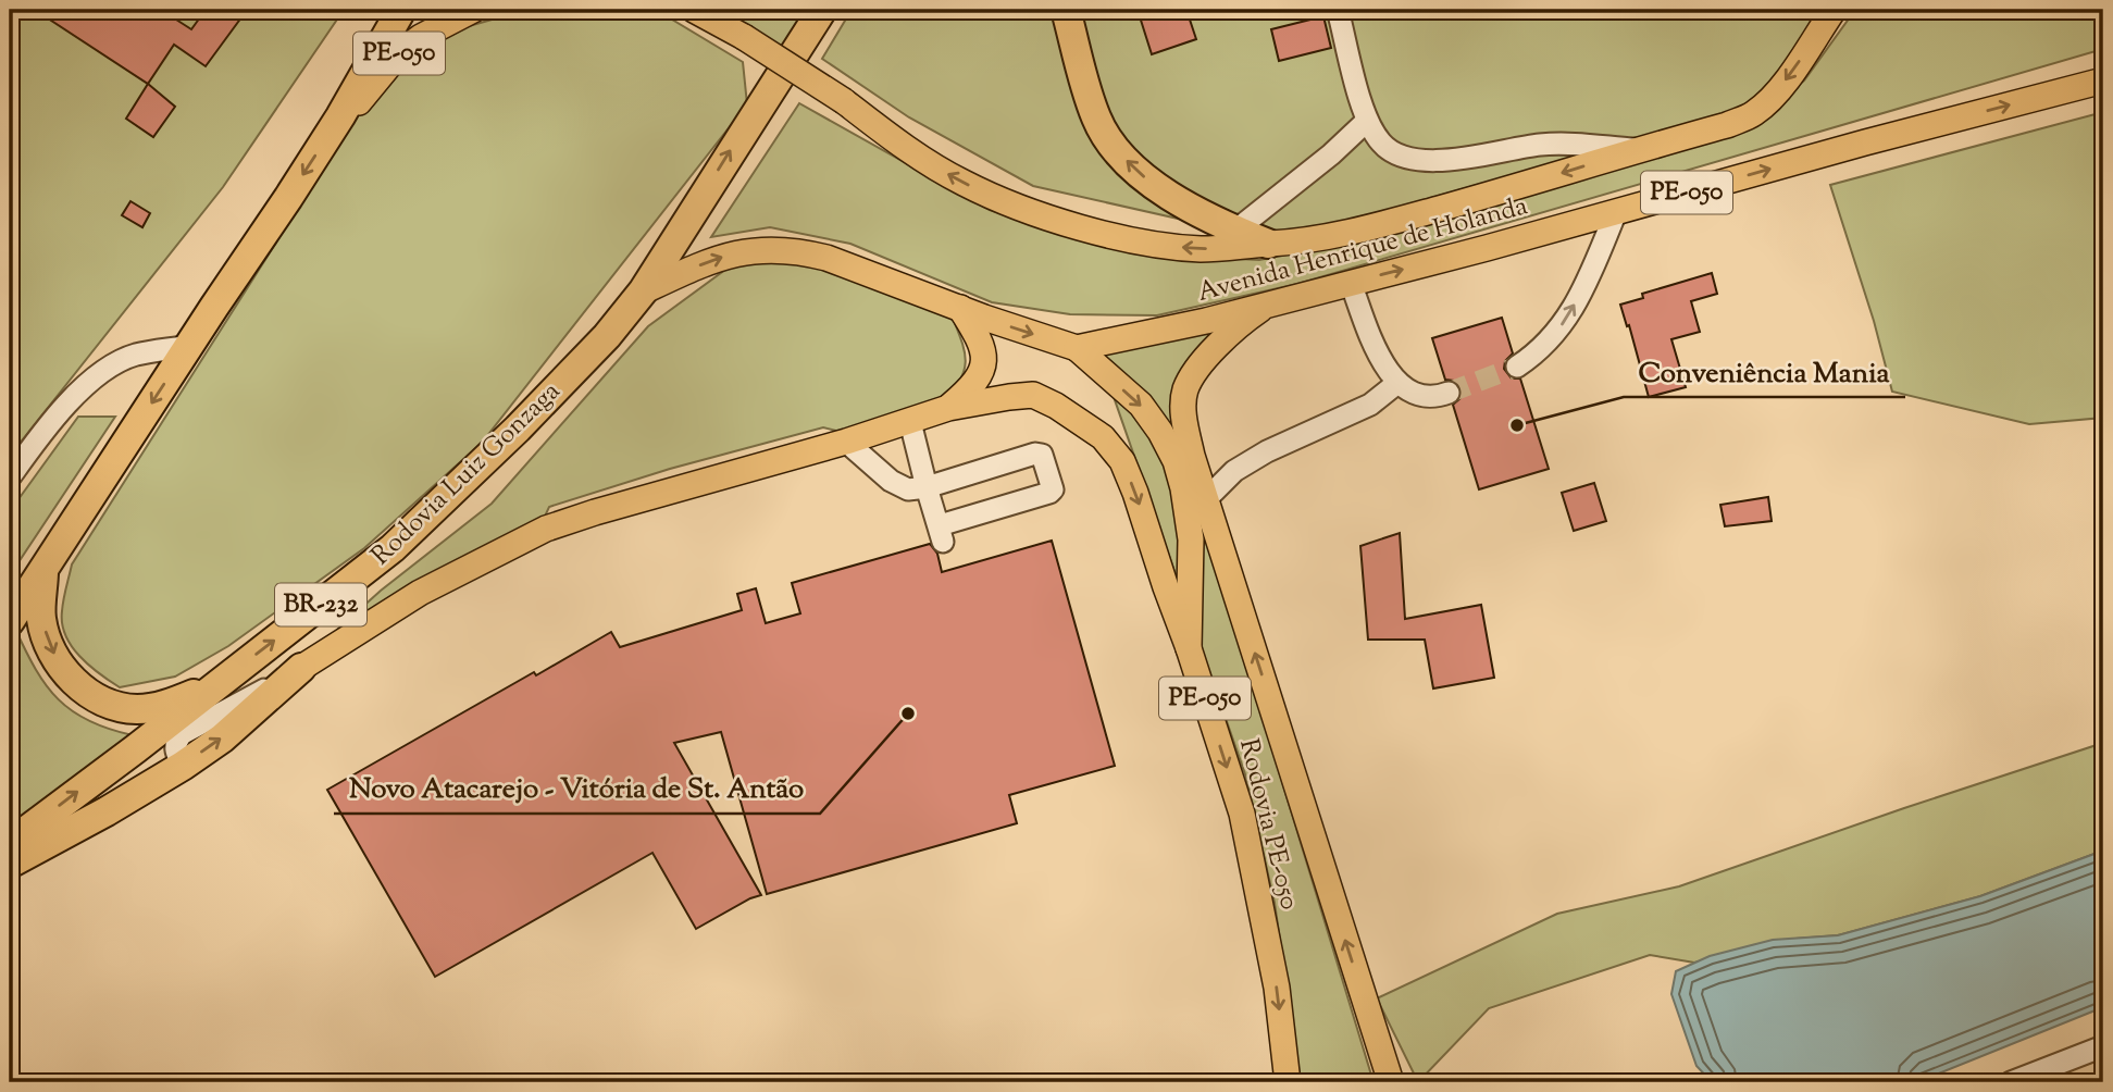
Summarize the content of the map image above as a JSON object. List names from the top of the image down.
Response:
{
  "streets": {
    "highway": ["Rodovia Luiz Gonzaga", "BR-232"],
    "main road": ["PE-050", "Avenida Henrique de Holanda", "Rodovia PE-050"]
  },
  "crossings": [
    ["PE-050", "Avenida Henrique de Holanda"],
    ["PE-050", "Rodovia Luiz Gonzaga"],
    ["PE-050", "Rodovia PE-050"],
    ["Avenida Henrique de Holanda", "Rodovia PE-050"]
  ],
  "places": ["Conveniência Mania", "Novo Atacarejo - Vitória de St. Antão"]
}
